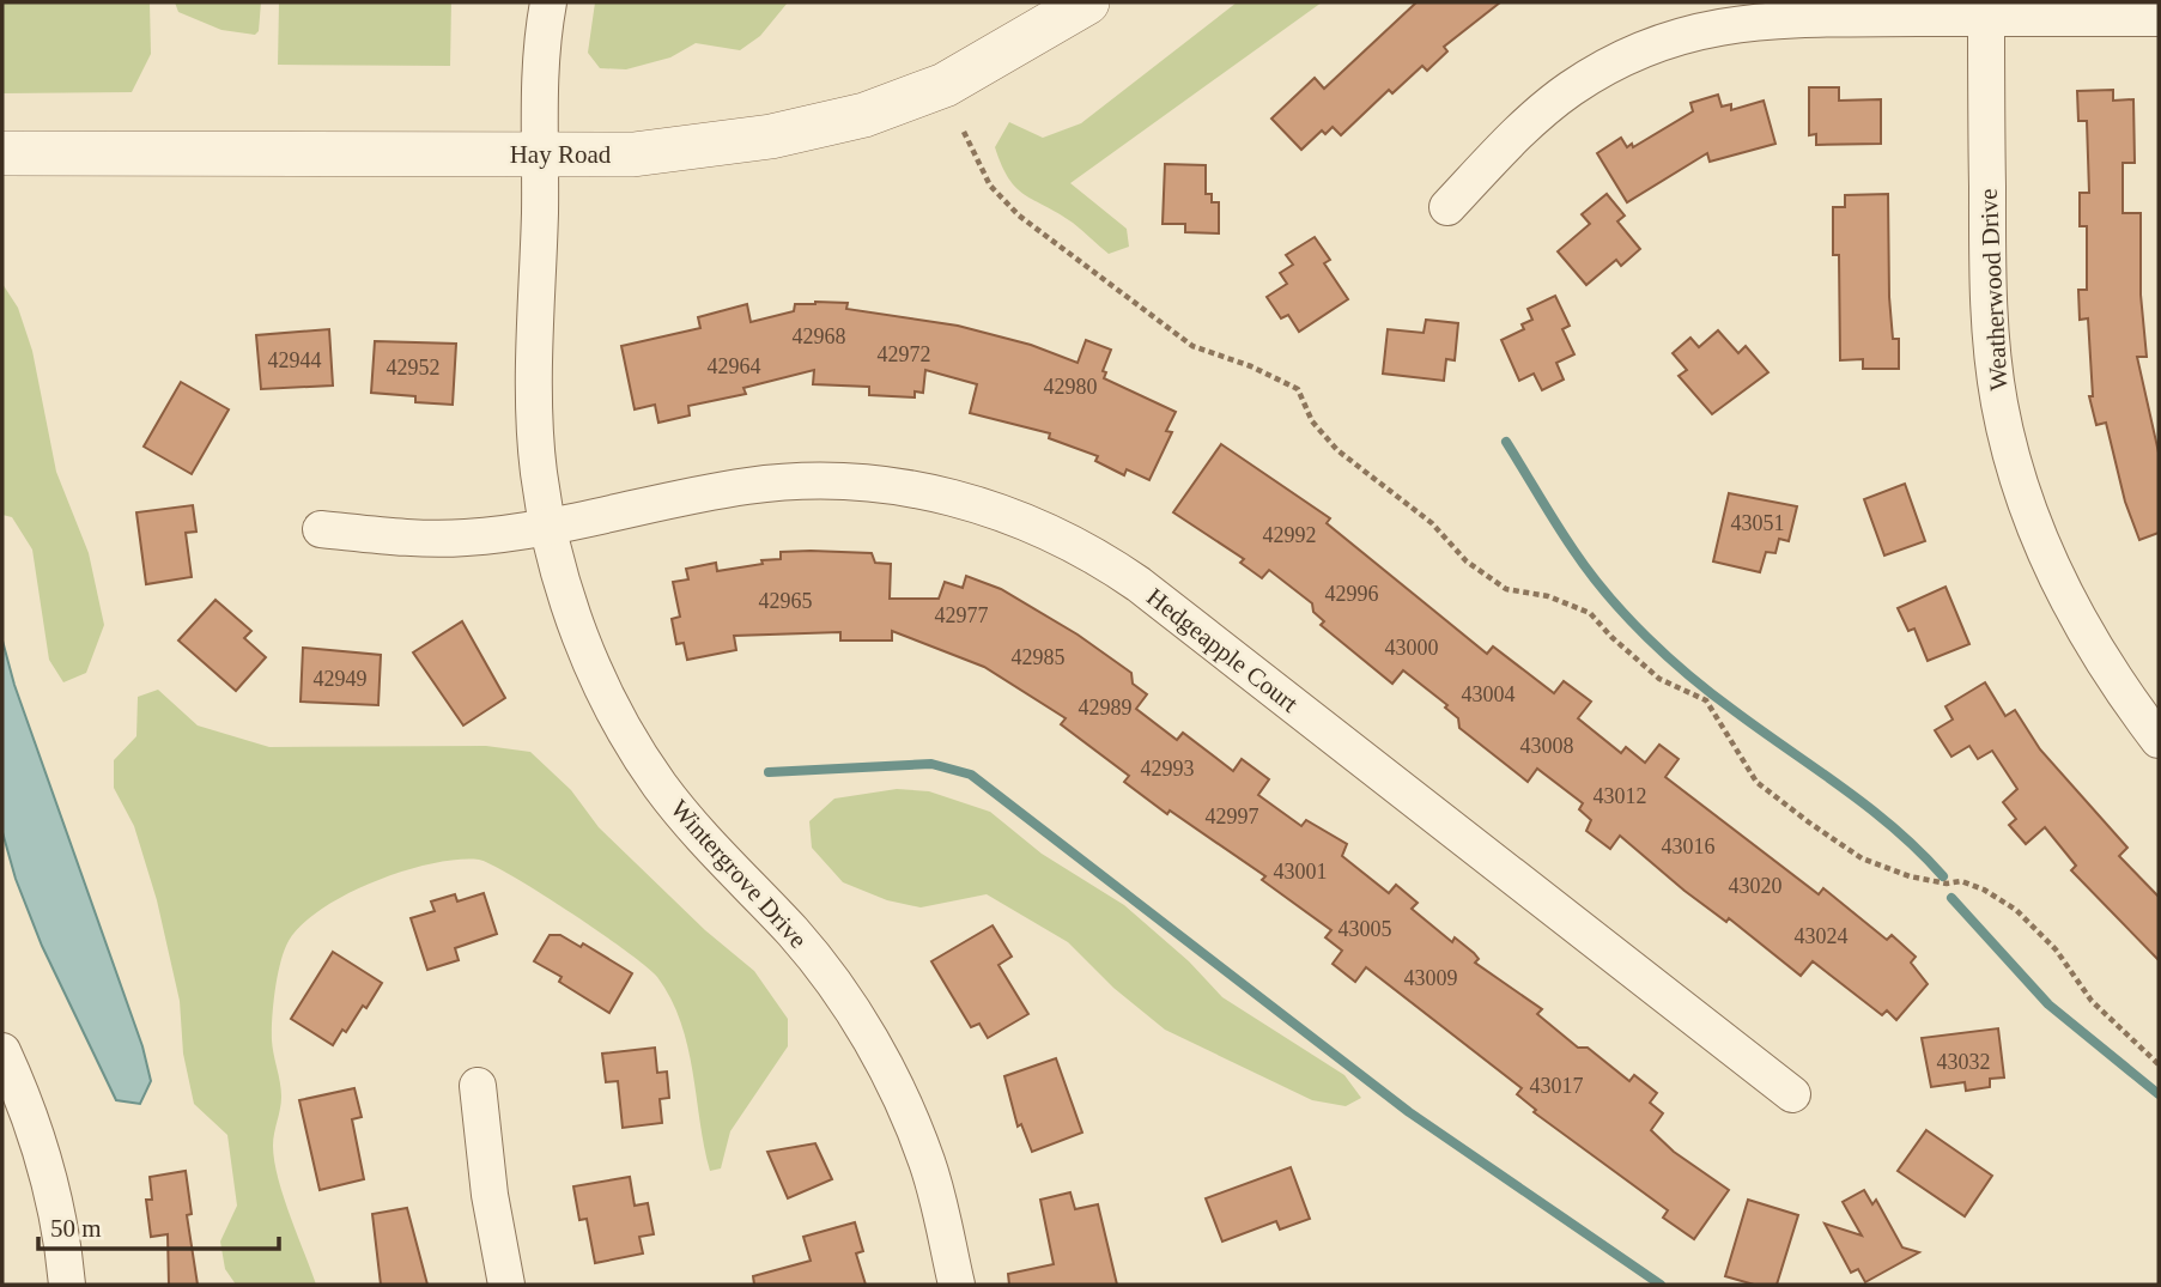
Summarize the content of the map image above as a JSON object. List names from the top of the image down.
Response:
{
  "streets": {
    "street": [
      "Hay Road",
      "Weatherwood Drive",
      "Hedgeapple Court",
      "Wintergrove Drive"
    ]
  },
  "crossings": [
    ["Hay Road", "Wintergrove Drive"],
    ["Hedgeapple Court", "Wintergrove Drive"]
  ],
  "house_numbers": [
    "42968",
    "42972",
    "42944",
    "42964",
    "42952",
    "42980",
    "43051",
    "42992",
    "42996",
    "42965",
    "42977",
    "43000",
    "42985",
    "42949",
    "43004",
    "42989",
    "43008",
    "42993",
    "43012",
    "42997",
    "43016",
    "43001",
    "43020",
    "43005",
    "43024",
    "43009",
    "43032",
    "43017"
  ],
  "scale_bar": "50 m"
}
